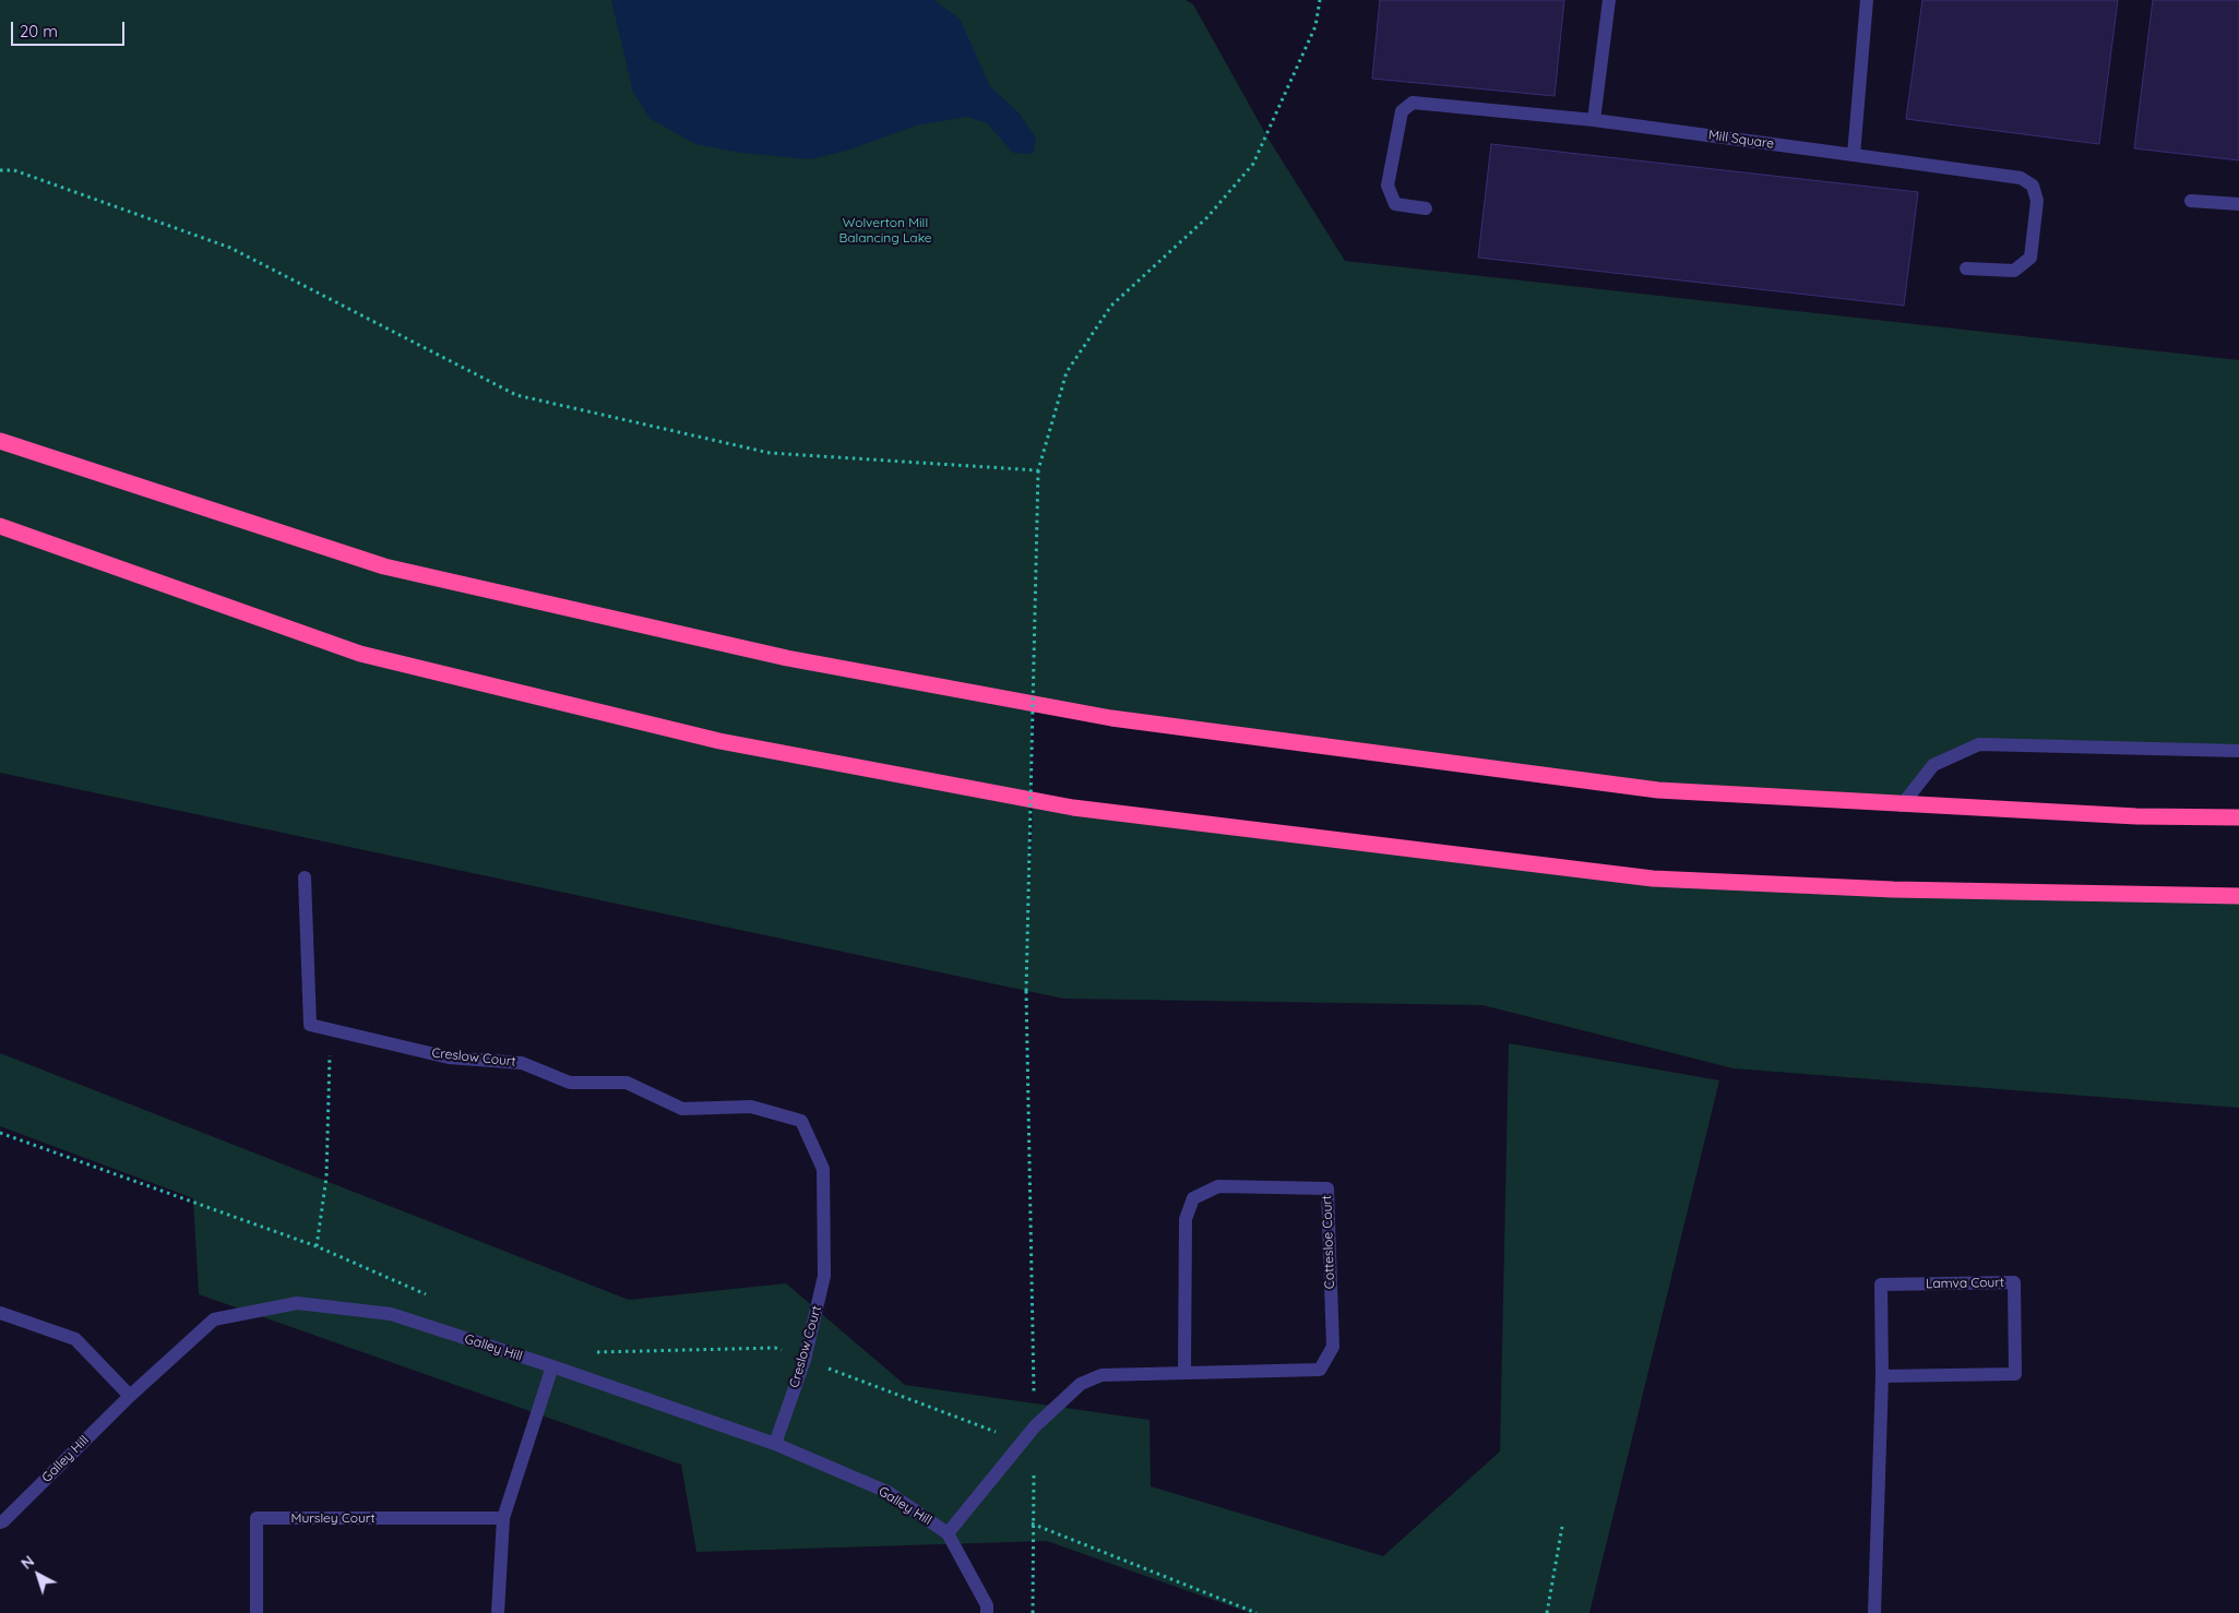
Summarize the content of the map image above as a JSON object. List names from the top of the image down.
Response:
{
  "streets": {
    "street": [
      "Mill Square",
      "Creslow Court",
      "Cottesloe Court",
      "Lamva Court",
      "Galley Hill",
      "Mursley Court"
    ]
  },
  "crossings": [
    ["Creslow Court", "Galley Hill"],
    ["Cottesloe Court", "Galley Hill"]
  ],
  "parks": ["Wolverton Mill Balancing Lake"],
  "scale_bar": "20 m",
  "north": "top left"
}
